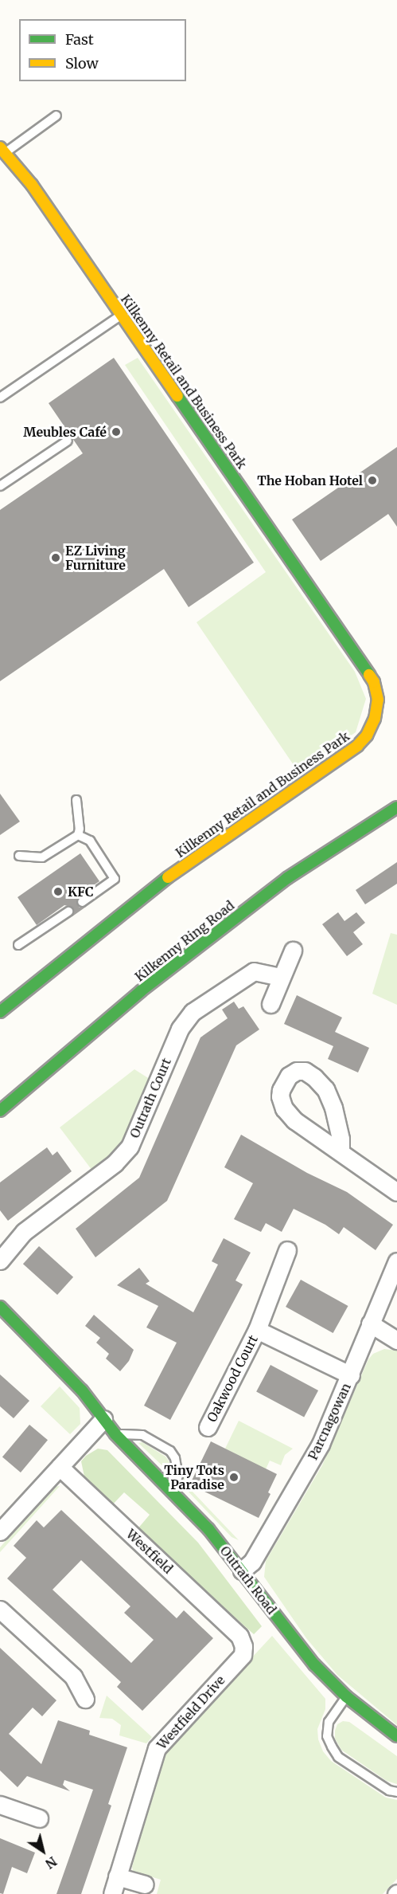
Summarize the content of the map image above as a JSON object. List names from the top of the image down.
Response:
{
  "streets": {
    "main road": ["Kilkenny Retail and Business Park", "Kilkenny Ring Road", "Outrath Road"],
    "street": [
      "Outrath Court",
      "Oakwood Court",
      "Parcnagowan",
      "Westfield",
      "Westfield Drive"
    ]
  },
  "crossings": [
    ["Oakwood Court", "Parcnagowan"],
    ["Parcnagowan", "Outrath Road"],
    ["Westfield", "Westfield Drive"]
  ],
  "places": [
    "Meubles Café",
    "The Hoban Hotel",
    "EZ Living Furniture",
    "KFC",
    "Tiny Tots Paradise"
  ],
  "legend": ["Fast", "Slow"],
  "north": "bottom right"
}
